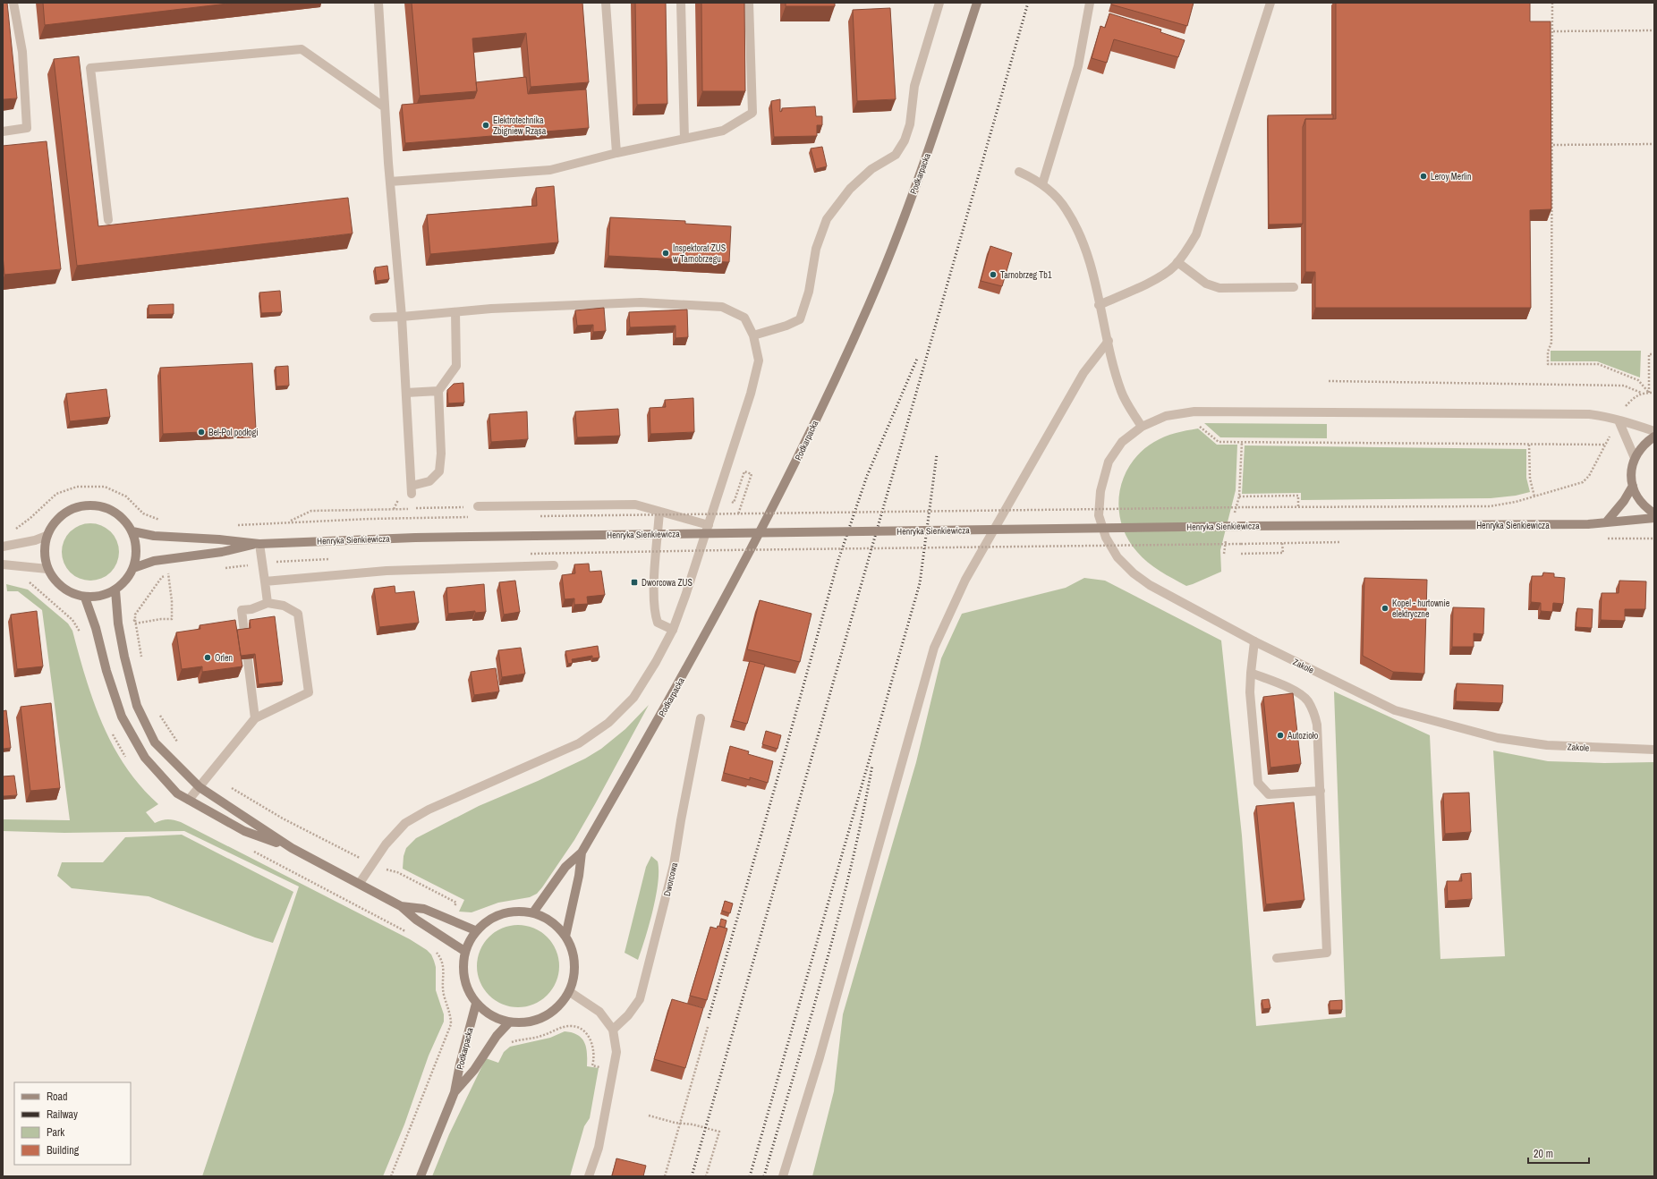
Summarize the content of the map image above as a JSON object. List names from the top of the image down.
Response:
{
  "streets": {
    "main road": ["Podkarpacka", "Henryka Sienkiewicza"],
    "street": ["Zakole", "Dworcowa"]
  },
  "places": {
    "other": [
      "Elektrotechnika Zbigniew Rząsa",
      "Leroy Merlin",
      "Inspektorat ZUS w Tarnobrzegu",
      "Tarnobrzeg Tb1",
      "Bel-Pol podłogi",
      "Kopel - hurtownie elektryczne",
      "Orlen",
      "Autozioło"
    ],
    "transit": ["Dworcowa ZUS"]
  },
  "legend": [
    "Road",
    "Railway",
    "Park",
    "Building"
  ],
  "scale_bar": "20 m"
}
